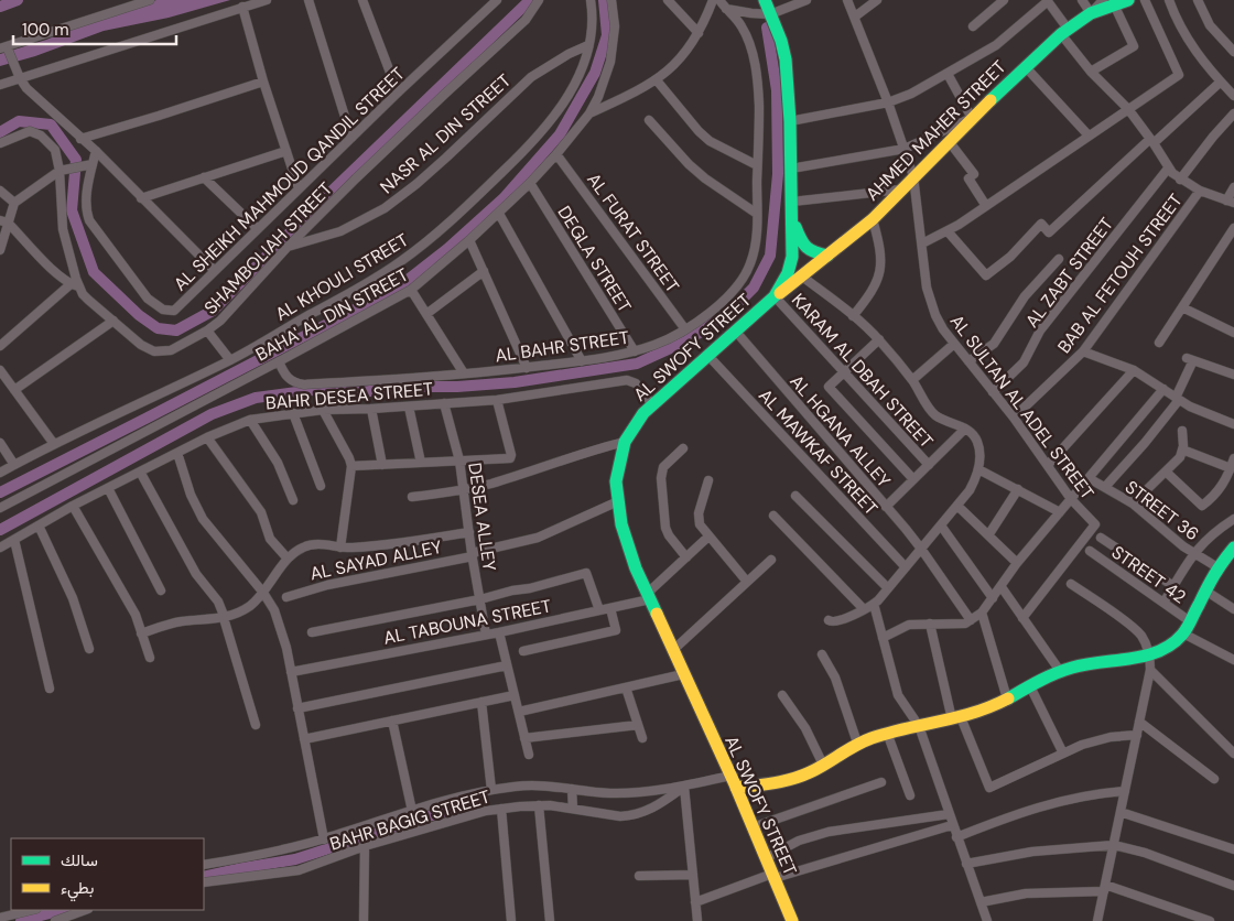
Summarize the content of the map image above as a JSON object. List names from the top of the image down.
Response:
{
  "streets": {
    "street": [
      "AHMED MAHER STREET",
      "NASR AL DIN STREET",
      "AL SHEIKH MAHMOUD QANDIL STREET",
      "AL FURAT STREET",
      "SHAMBOLIAH STREET",
      "DEGLA STREET",
      "AL ZABT STREET",
      "BAB AL FETOUH STREET",
      "AL KHOULI STREET",
      "BAHA' AL DIN STREET",
      "AL BAHR STREET",
      "AL SWOFY STREET",
      "KARAM AL DBAH STREET",
      "BAHR DESEA STREET",
      "AL SULTAN AL ADEL STREET",
      "AL HGANA ALLEY",
      "AL MAWKAF STREET",
      "STREET 36",
      "DESEA ALLEY",
      "AL SAYAD ALLEY",
      "STREET 42",
      "AL TABOUNA STREET",
      "BAHR BAGIG STREET"
    ]
  },
  "crossings": [
    ["AHMED MAHER STREET", "AL SWOFY STREET"],
    ["AHMED MAHER STREET", "KARAM AL DBAH STREET"],
    ["AHMED MAHER STREET", "AL SULTAN AL ADEL STREET"],
    ["NASR AL DIN STREET", "SHAMBOLIAH STREET"],
    ["NASR AL DIN STREET", "AL KHOULI STREET"],
    ["AL FURAT STREET", "BAHA' AL DIN STREET"],
    ["AL FURAT STREET", "AL BAHR STREET"],
    ["DEGLA STREET", "BAHA' AL DIN STREET"],
    ["DEGLA STREET", "AL BAHR STREET"],
    ["AL ZABT STREET", "AL SULTAN AL ADEL STREET"],
    ["BAB AL FETOUH STREET", "AL SULTAN AL ADEL STREET"],
    ["BAHA' AL DIN STREET", "AL BAHR STREET"],
    ["AL SWOFY STREET", "KARAM AL DBAH STREET"],
    ["AL SWOFY STREET", "BAHR DESEA STREET"],
    ["AL SWOFY STREET", "AL HGANA ALLEY"],
    ["AL SWOFY STREET", "AL MAWKAF STREET"],
    ["AL SWOFY STREET", "AL SAYAD ALLEY"],
    ["AL SWOFY STREET", "AL TABOUNA STREET"],
    ["AL SWOFY STREET", "BAHR BAGIG STREET"],
    ["BAHR DESEA STREET", "DESEA ALLEY"],
    ["DESEA ALLEY", "AL SAYAD ALLEY"],
    ["DESEA ALLEY", "AL TABOUNA STREET"]
  ],
  "legend": ["سالك", "بطيء"],
  "scale_bar": "100 m"
}
